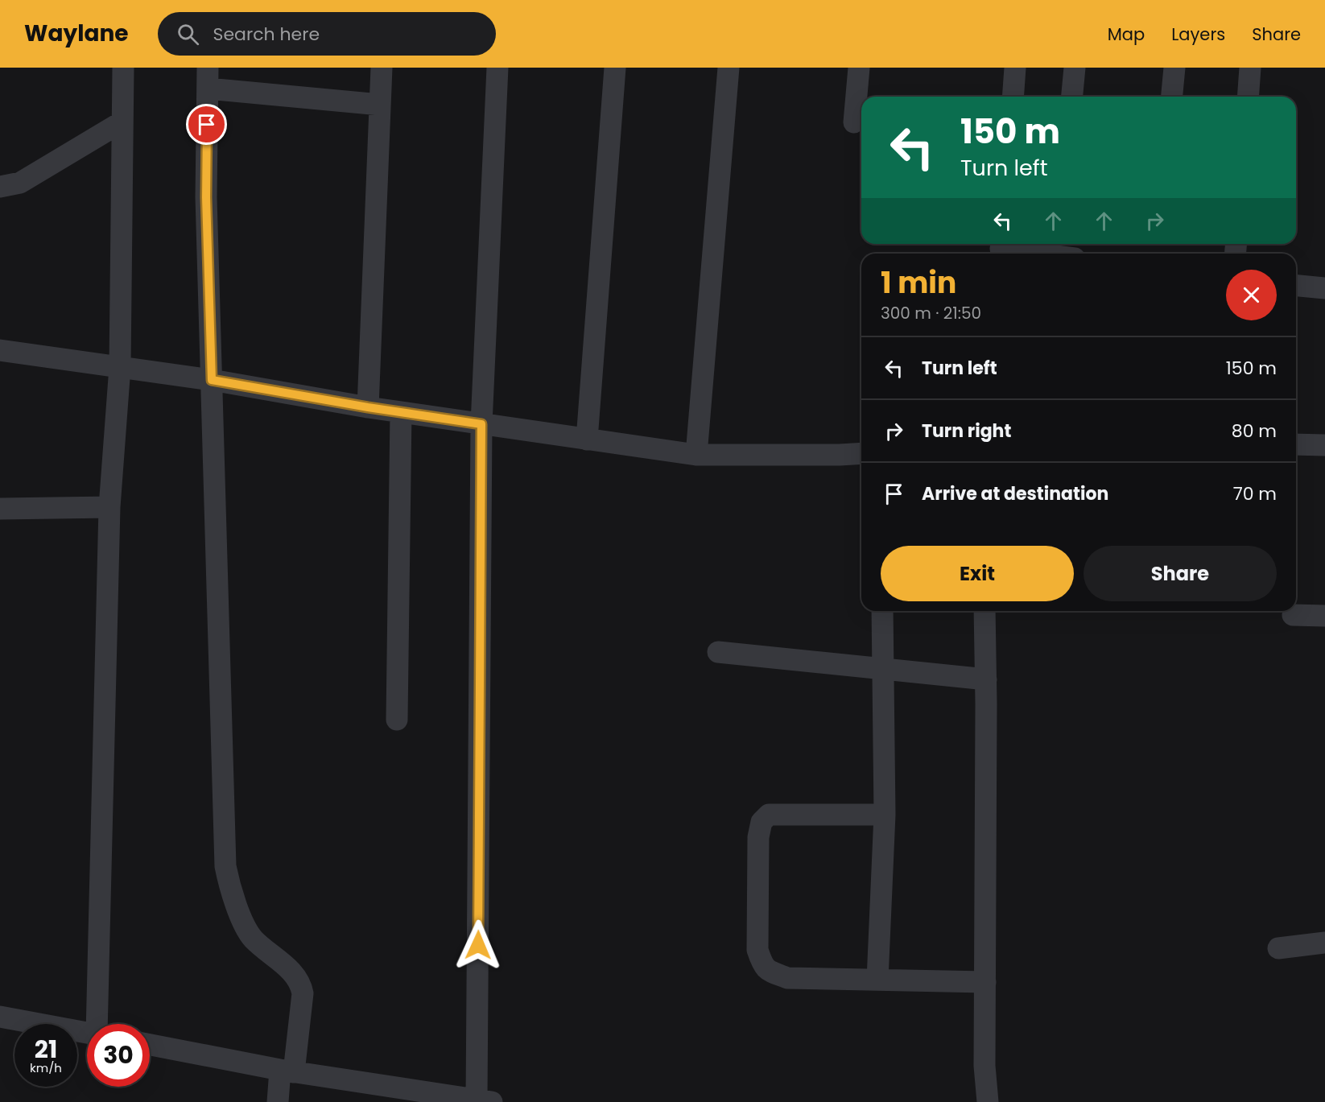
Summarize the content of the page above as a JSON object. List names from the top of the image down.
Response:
{
  "page": {
    "header": "Waylane",
    "search": "Search here",
    "nav": ["Map", "Layers", "Share"],
    "turn": ["150 m", "Turn left"],
    "heading": ["1 min", "300 m · 21:50"],
    "list": [
      {
        "name": "Turn left",
        "value": "150 m"
      },
      {
        "name": "Turn right",
        "value": "80 m"
      },
      {
        "name": "Arrive at destination",
        "value": "70 m"
      }
    ],
    "buttons": ["Exit", "Share"],
    "speed": "21 km/h",
    "limit": "30"
  }
}
